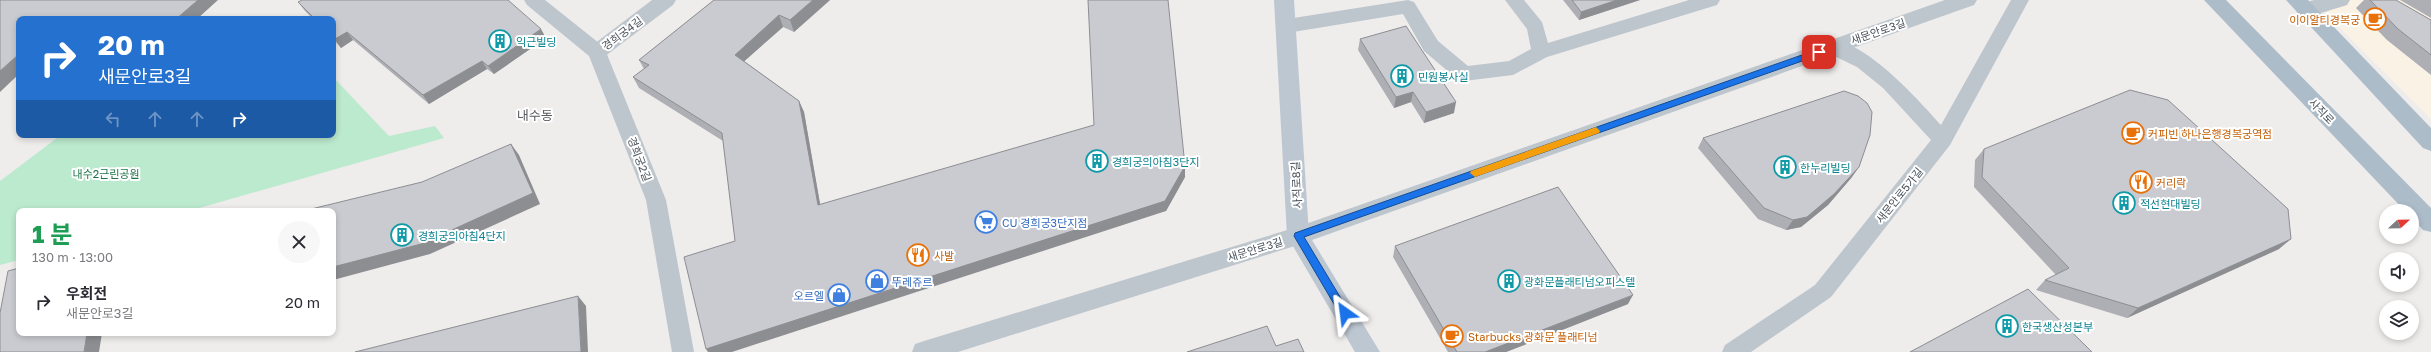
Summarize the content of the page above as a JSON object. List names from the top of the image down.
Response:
{
  "streets": {
    "main road": ["사직로"],
    "street": ["새문안로3길", "경희궁4길", "사직로8길"],
    "lane": ["경희궁2길", "새문안로5가길"]
  },
  "crossings": [
    ["새문안로3길", "사직로8길"],
    ["경희궁4길", "경희궁2길"]
  ],
  "districts": ["내수동"],
  "parks": ["내수2근린공원"],
  "places": {
    "cafe": ["이이알티경복궁", "커피빈 하나은행경복궁역점", "Starbucks 광화문 플래티넘"],
    "building": [
      "익근빌딩",
      "민원봉사실",
      "경희궁의아침3단지",
      "한누리빌딩",
      "적선현대빌딩",
      "경희궁의아침4단지",
      "광화문플래티넘오피스텔",
      "한국생산성본부"
    ],
    "restaurant": ["커리락", "사발"],
    "supermarket": ["CU 경희궁3단지점"],
    "shop": ["뚜레쥬르", "오르엘"]
  },
  "north": "right",
  "page": {
    "turn": ["20 m", "새문안로3길"],
    "heading": ["1 분", "130 m · 13:00"],
    "list": [
      {
        "name": "우회전",
        "note": "새문안로3길",
        "value": "20 m"
      }
    ]
  }
}
